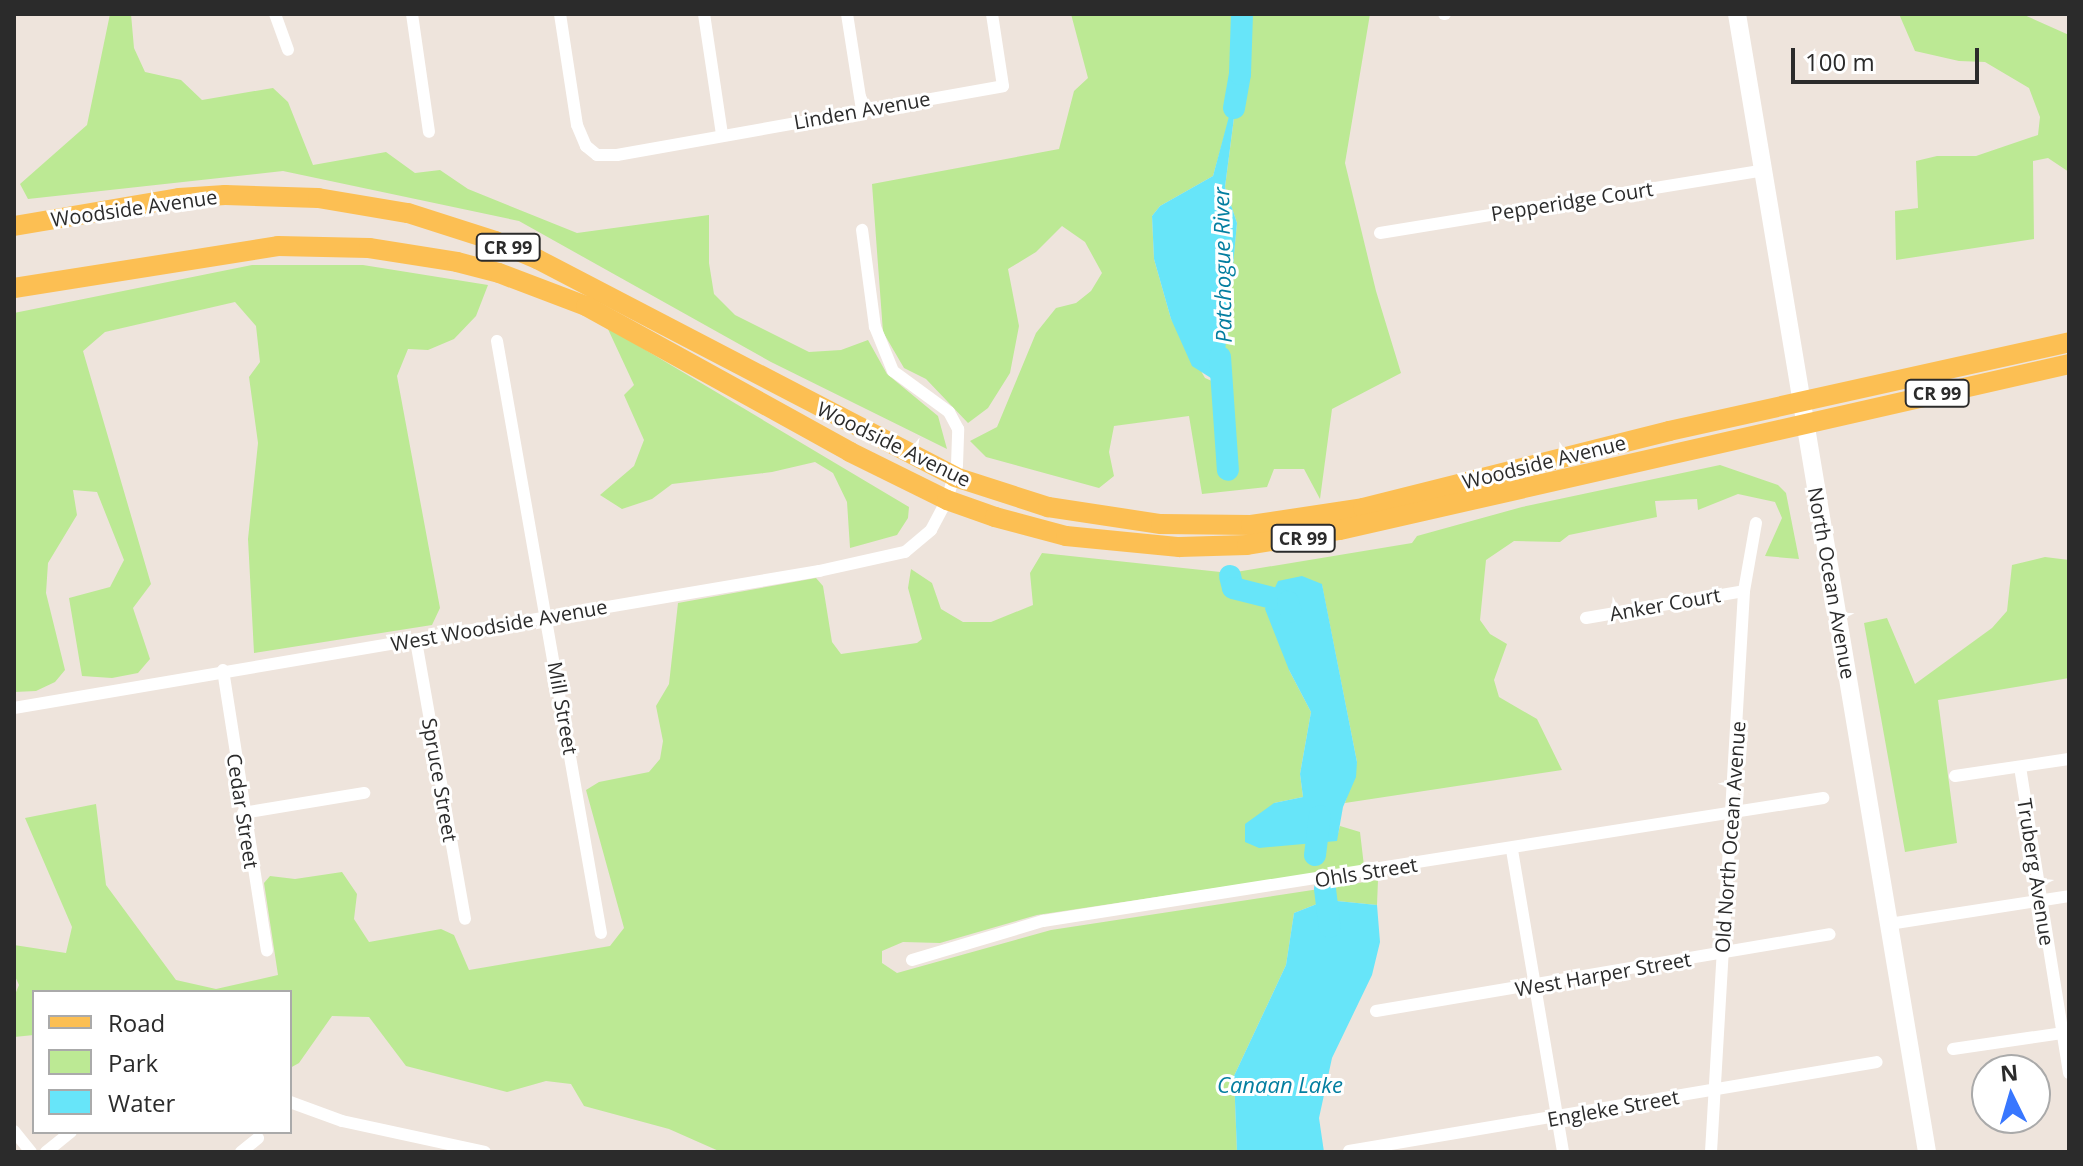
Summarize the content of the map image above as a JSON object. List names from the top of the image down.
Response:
{
  "streets": {
    "main road": ["Woodside Avenue", "CR 99", "North Ocean Avenue"],
    "street": [
      "Linden Avenue",
      "Pepperidge Court",
      "Anker Court",
      "West Woodside Avenue",
      "Mill Street",
      "Spruce Street",
      "Cedar Street",
      "Old North Ocean Avenue",
      "Ohls Street",
      "Truberg Avenue",
      "West Harper Street",
      "Engleke Street"
    ]
  },
  "crossings": [
    ["Pepperidge Court", "North Ocean Avenue"],
    ["Woodside Avenue", "CR 99"],
    ["Woodside Avenue", "North Ocean Avenue"],
    ["Woodside Avenue", "West Woodside Avenue"],
    ["CR 99", "North Ocean Avenue"],
    ["Anker Court", "Old North Ocean Avenue"],
    ["West Woodside Avenue", "Mill Street"],
    ["West Woodside Avenue", "Spruce Street"],
    ["West Woodside Avenue", "Cedar Street"],
    ["Old North Ocean Avenue", "Ohls Street"],
    ["Old North Ocean Avenue", "West Harper Street"],
    ["Old North Ocean Avenue", "Engleke Street"]
  ],
  "water": ["Patchogue River", "Canaan Lake"],
  "legend": ["Road", "Park", "Water"],
  "scale_bar": "100 m",
  "north": "top"
}
